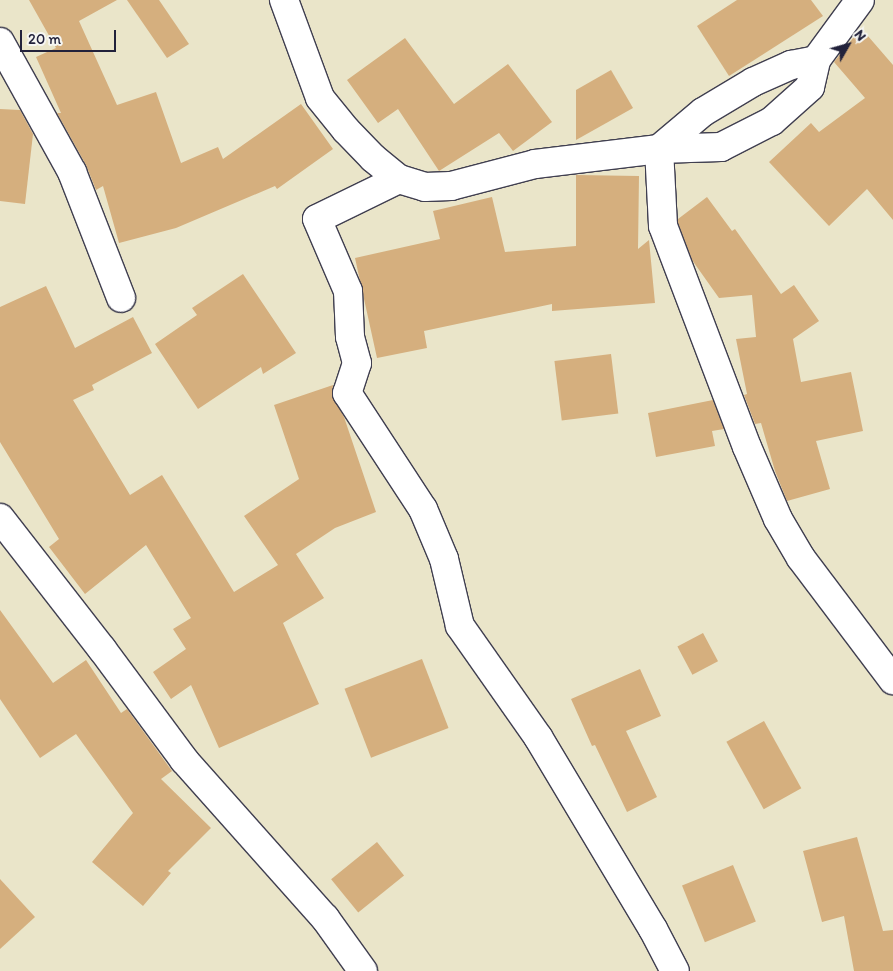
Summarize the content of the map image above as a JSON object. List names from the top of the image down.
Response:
{
  "scale_bar": "20 m",
  "north": "top right"
}
